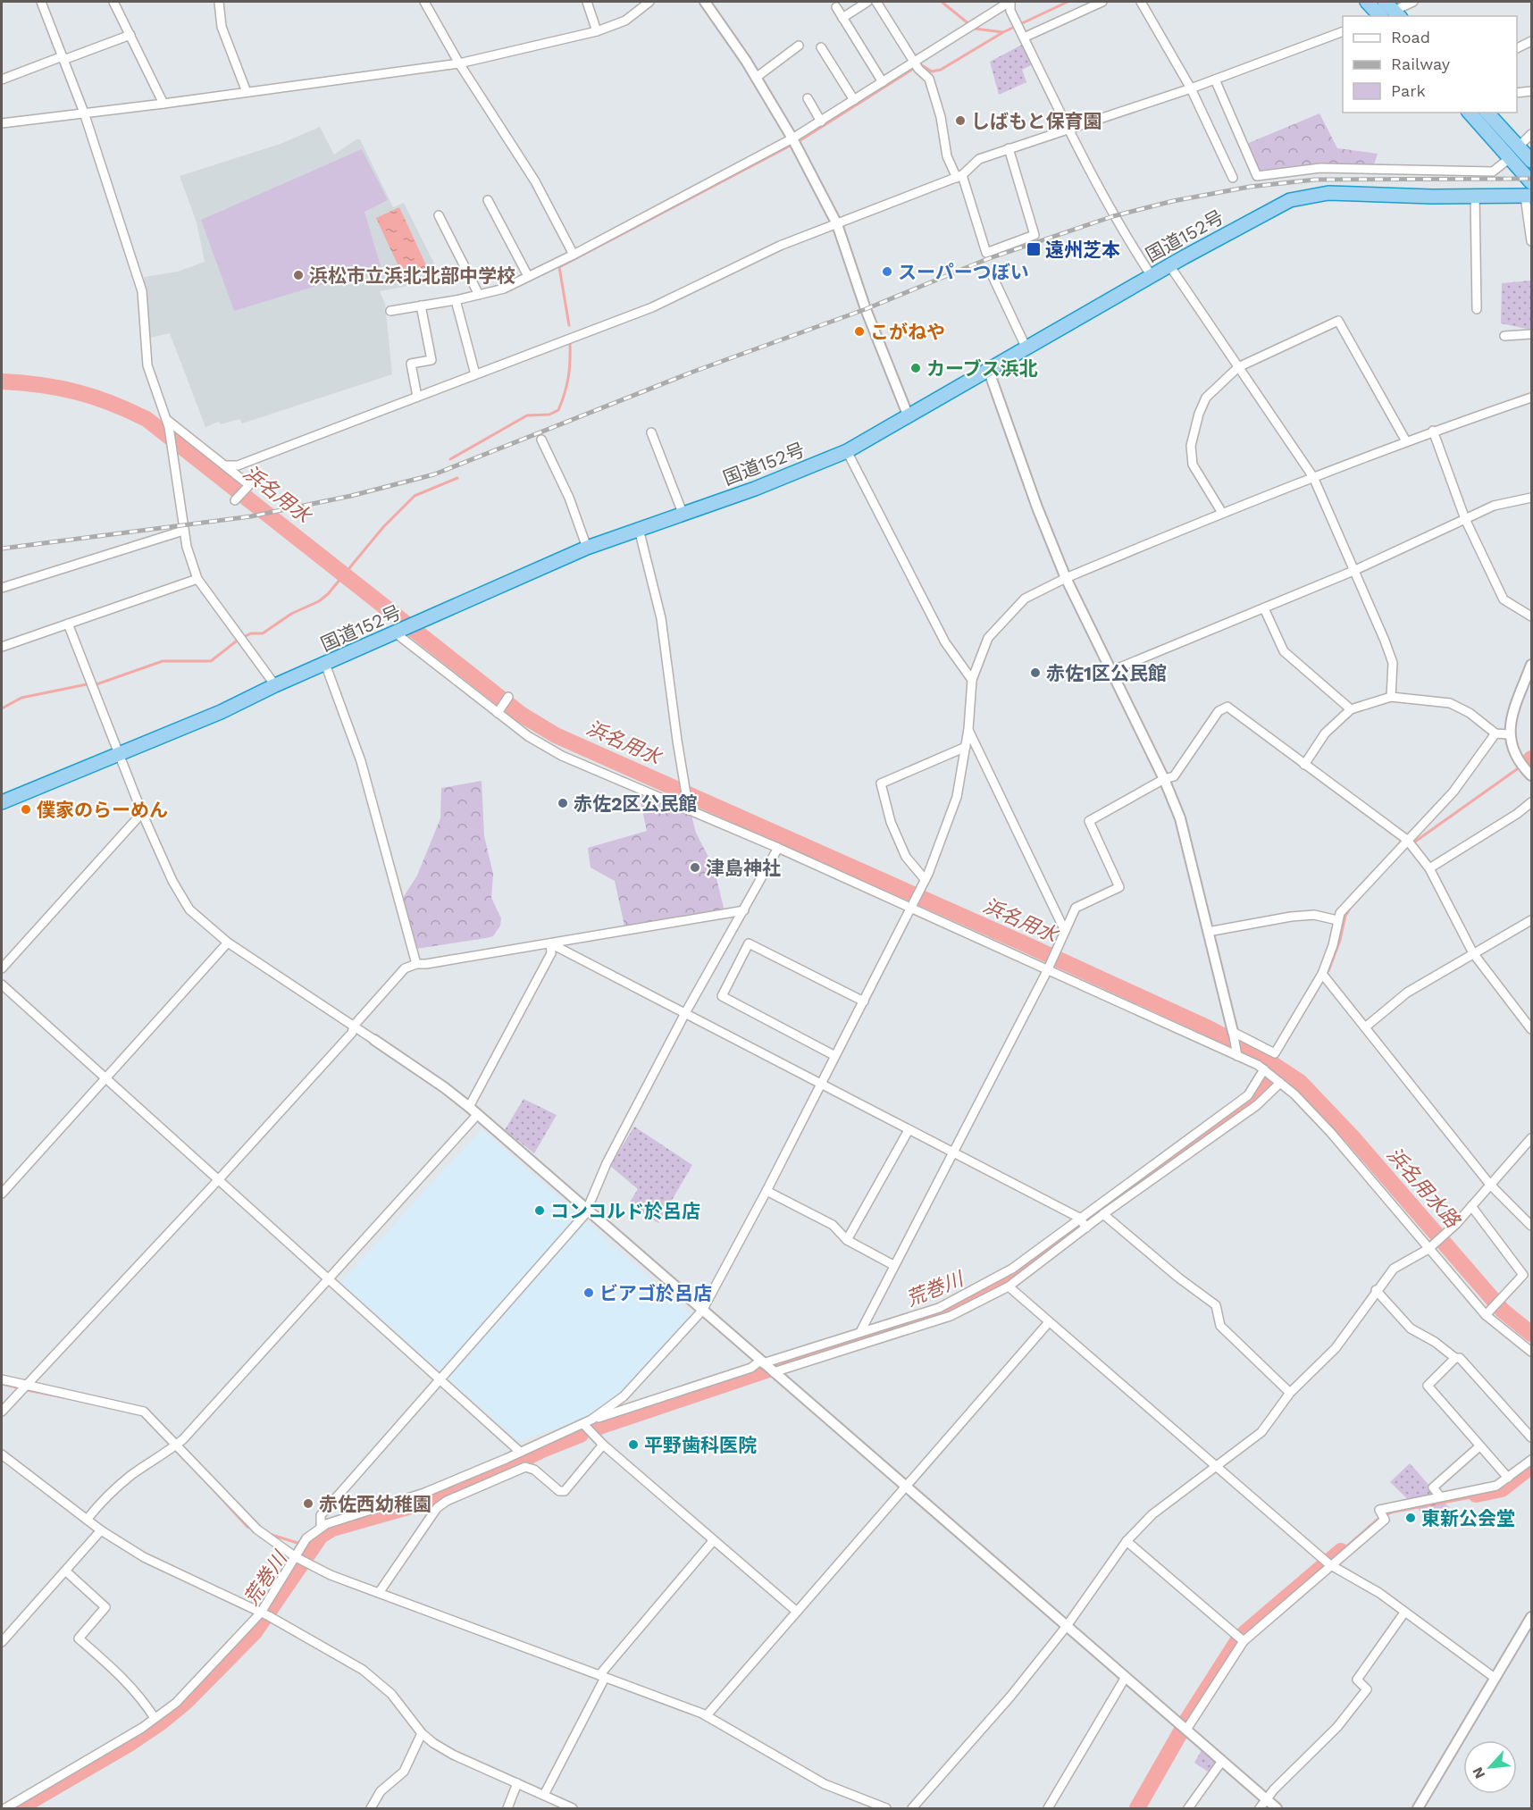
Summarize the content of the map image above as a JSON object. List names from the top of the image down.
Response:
{
  "streets": {
    "highway": ["国道152号"]
  },
  "water": ["浜名用水", "浜名用水路", "荒巻川"],
  "places": {
    "other": [
      "しばもと保育園",
      "スーパーつぼい",
      "浜松市立浜北北部中学校",
      "こがねや",
      "カーブス浜北",
      "赤佐1区公民館",
      "赤佐2区公民館",
      "僕家のらーめん",
      "津島神社",
      "コンコルド於呂店",
      "ビアゴ於呂店",
      "平野歯科医院",
      "赤佐西幼稚園",
      "東新公会堂"
    ],
    "transit": ["遠州芝本"]
  },
  "legend": ["Road", "Railway", "Park"],
  "north": "bottom left"
}
